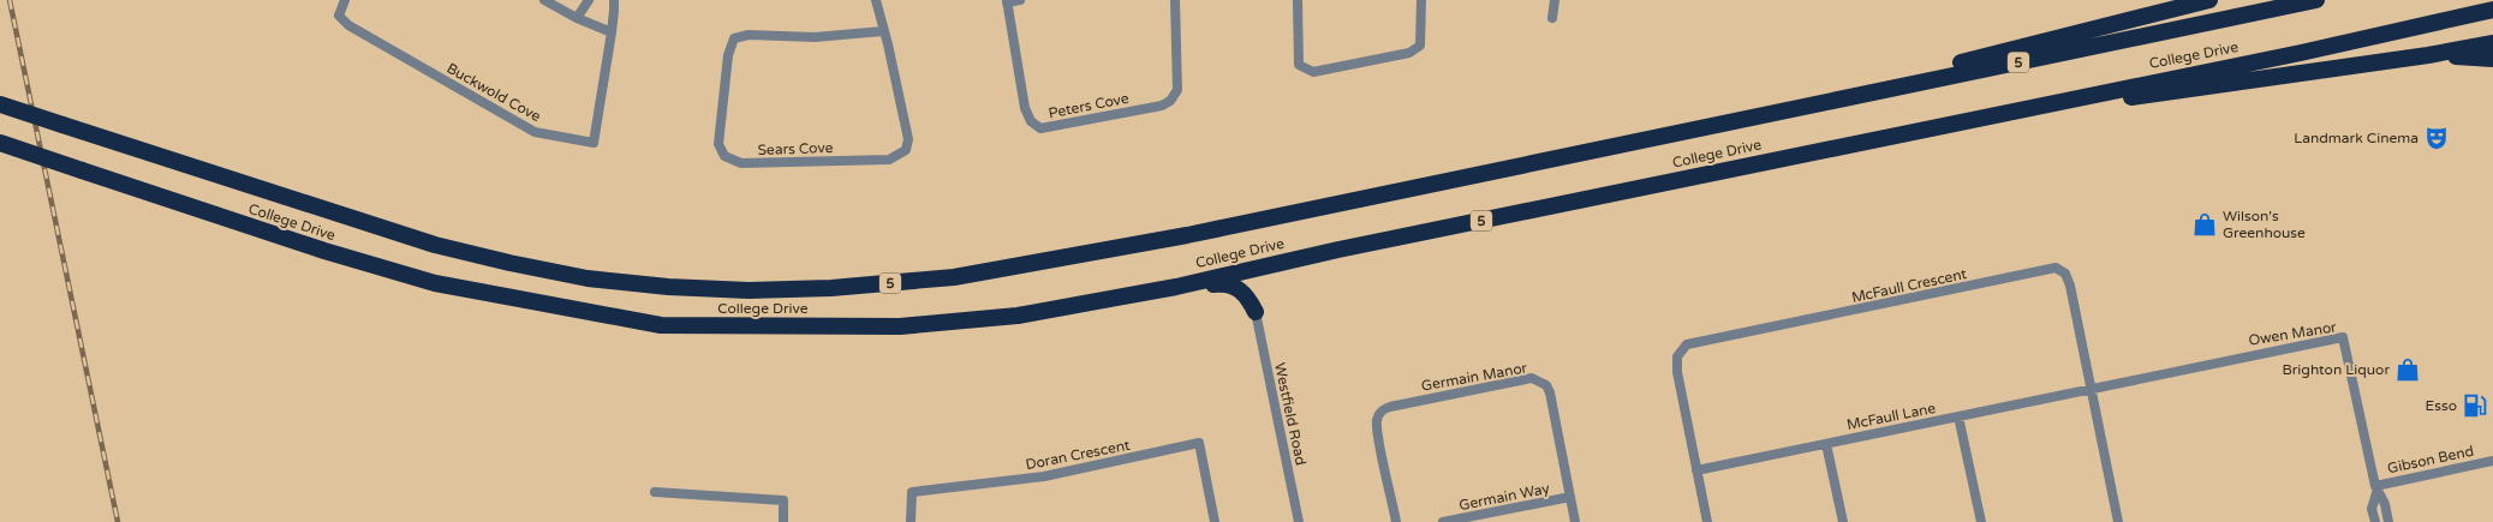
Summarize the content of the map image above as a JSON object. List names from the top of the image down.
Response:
{
  "streets": {
    "highway": ["College Drive", "5"],
    "street": [
      "Buckwold Cove",
      "Peters Cove",
      "Sears Cove",
      "McFaull Crescent",
      "Owen Manor",
      "Germain Manor",
      "Westfield Road",
      "McFaull Lane",
      "Doran Crescent",
      "Gibson Bend",
      "Germain Way"
    ]
  },
  "crossings": [
    ["McFaull Crescent", "Owen Manor"],
    ["McFaull Crescent", "McFaull Lane"],
    ["Owen Manor", "McFaull Lane"],
    ["Owen Manor", "Gibson Bend"],
    ["Germain Manor", "Germain Way"]
  ],
  "places": {
    "theatre": ["Landmark Cinema"],
    "shop": ["Wilson's Greenhouse", "Brighton Liquor"],
    "fuel station": ["Esso"]
  }
}
